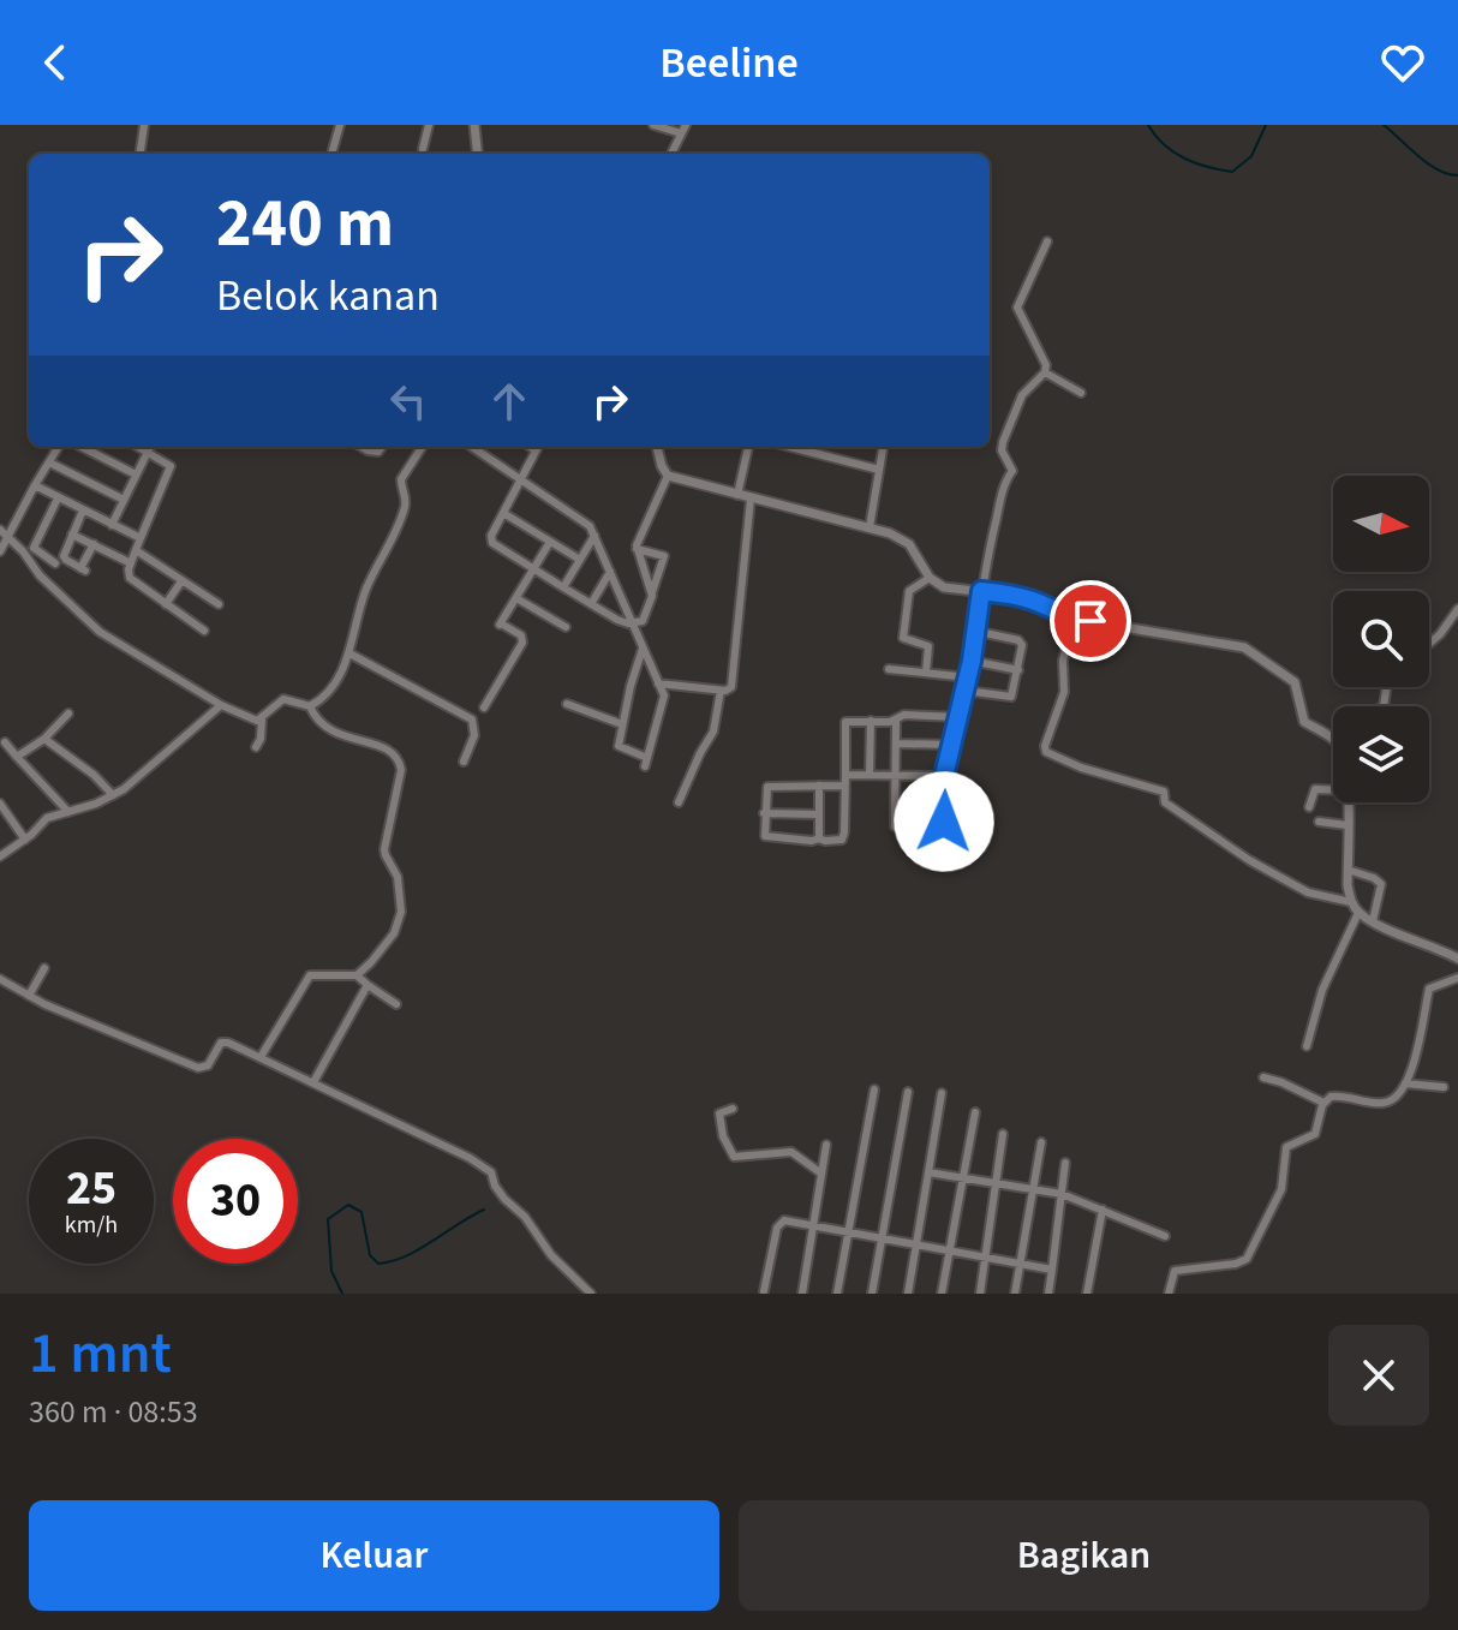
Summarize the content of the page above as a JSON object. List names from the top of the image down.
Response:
{
  "north": "right",
  "page": {
    "header": "Beeline",
    "turn": ["240 m", "Belok kanan"],
    "speed": "25 km/h",
    "limit": "30",
    "heading": ["1 mnt", "360 m · 08:53"],
    "buttons": ["Keluar", "Bagikan"]
  }
}
